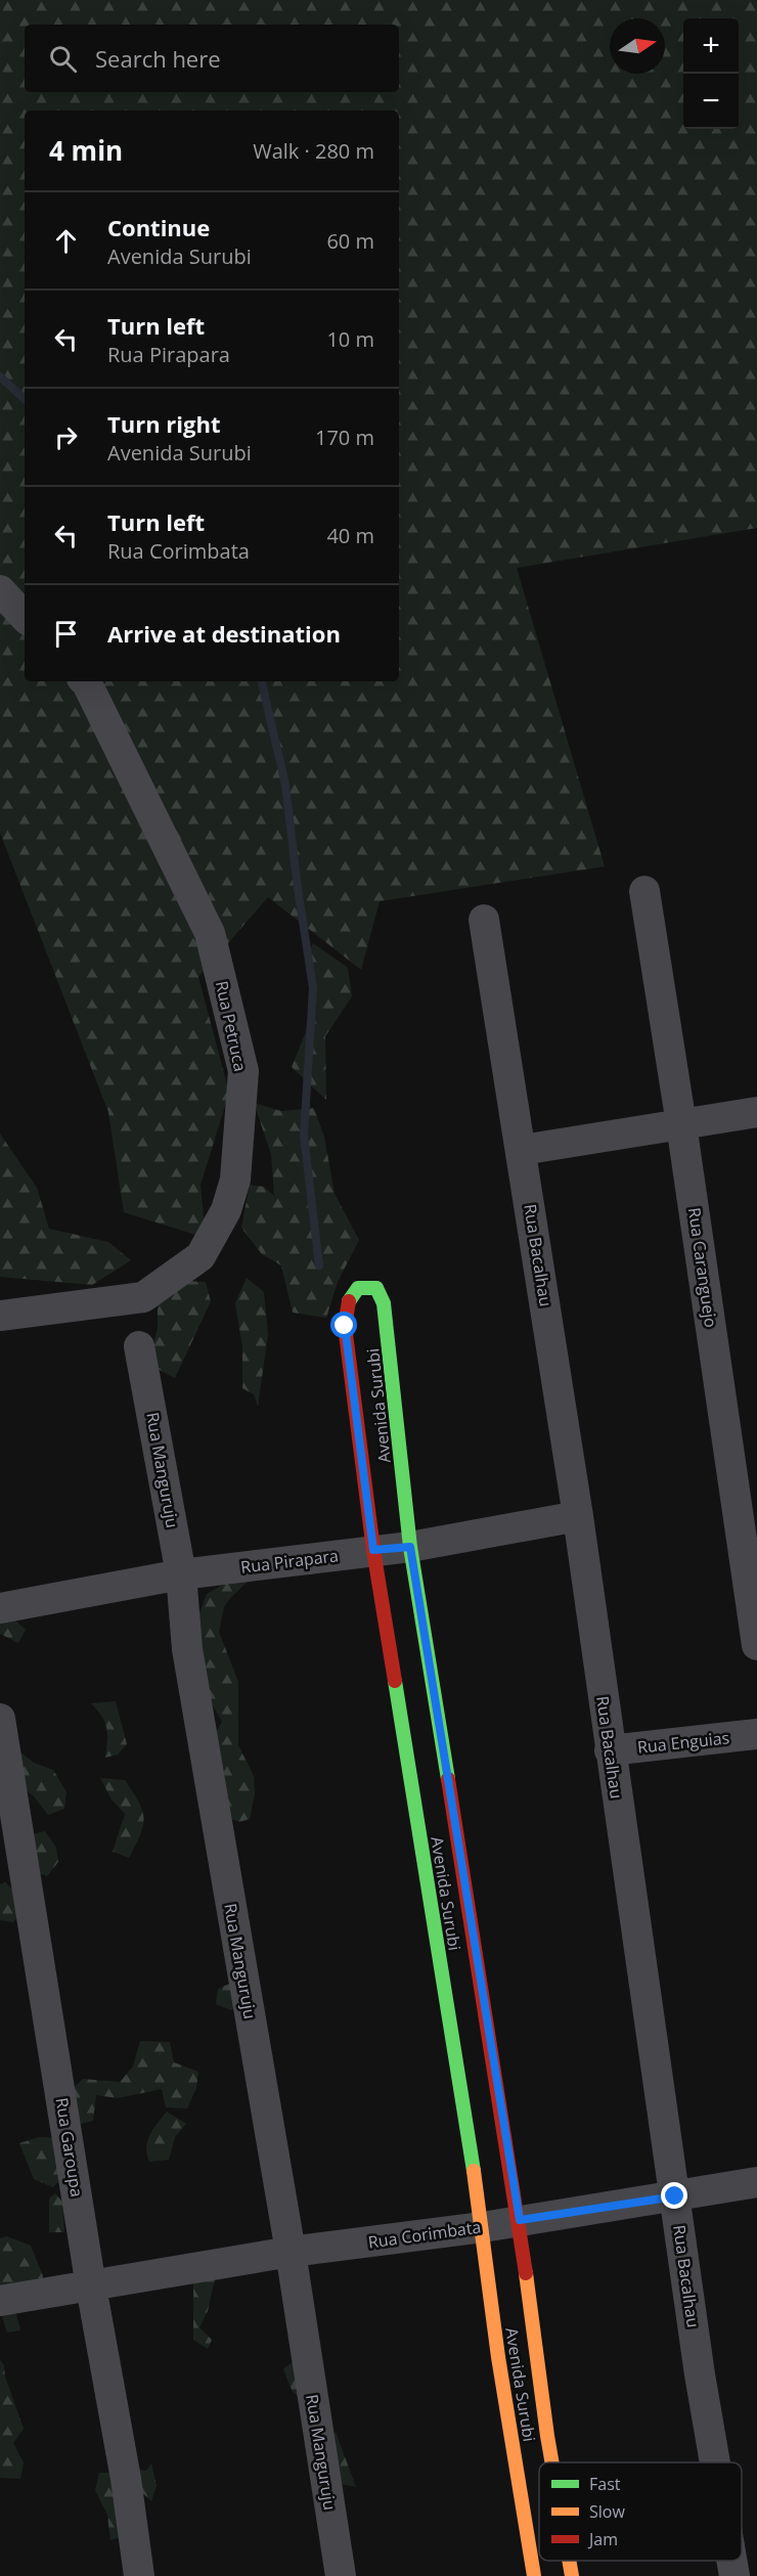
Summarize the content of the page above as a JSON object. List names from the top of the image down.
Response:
{
  "streets": {
    "street": [
      "Rua Petruca",
      "Rua Bacalhau",
      "Rua Caranguejo",
      "Avenida Surubi",
      "Rua Manguruju",
      "Rua Pirapara",
      "Rua Enguias",
      "Rua Garoupa",
      "Rua Corimbata"
    ]
  },
  "crossings": [
    ["Rua Bacalhau", "Rua Pirapara"],
    ["Rua Bacalhau", "Rua Enguias"],
    ["Rua Bacalhau", "Rua Corimbata"],
    ["Avenida Surubi", "Rua Pirapara"],
    ["Avenida Surubi", "Rua Corimbata"],
    ["Rua Manguruju", "Rua Pirapara"],
    ["Rua Manguruju", "Rua Corimbata"],
    ["Rua Garoupa", "Rua Corimbata"]
  ],
  "legend": ["Fast", "Slow", "Jam"],
  "north": "right",
  "page": {
    "map_buttons": ["+", "−"],
    "search": "Search here",
    "heading": ["4 min", "Walk · 280 m"],
    "list": [
      ["Continue", "Avenida Surubi", "60 m"],
      ["Turn left", "Rua Pirapara", "10 m"],
      ["Turn right", "Avenida Surubi", "170 m"],
      ["Turn left", "Rua Corimbata", "40 m"],
      "Arrive at destination"
    ]
  }
}
